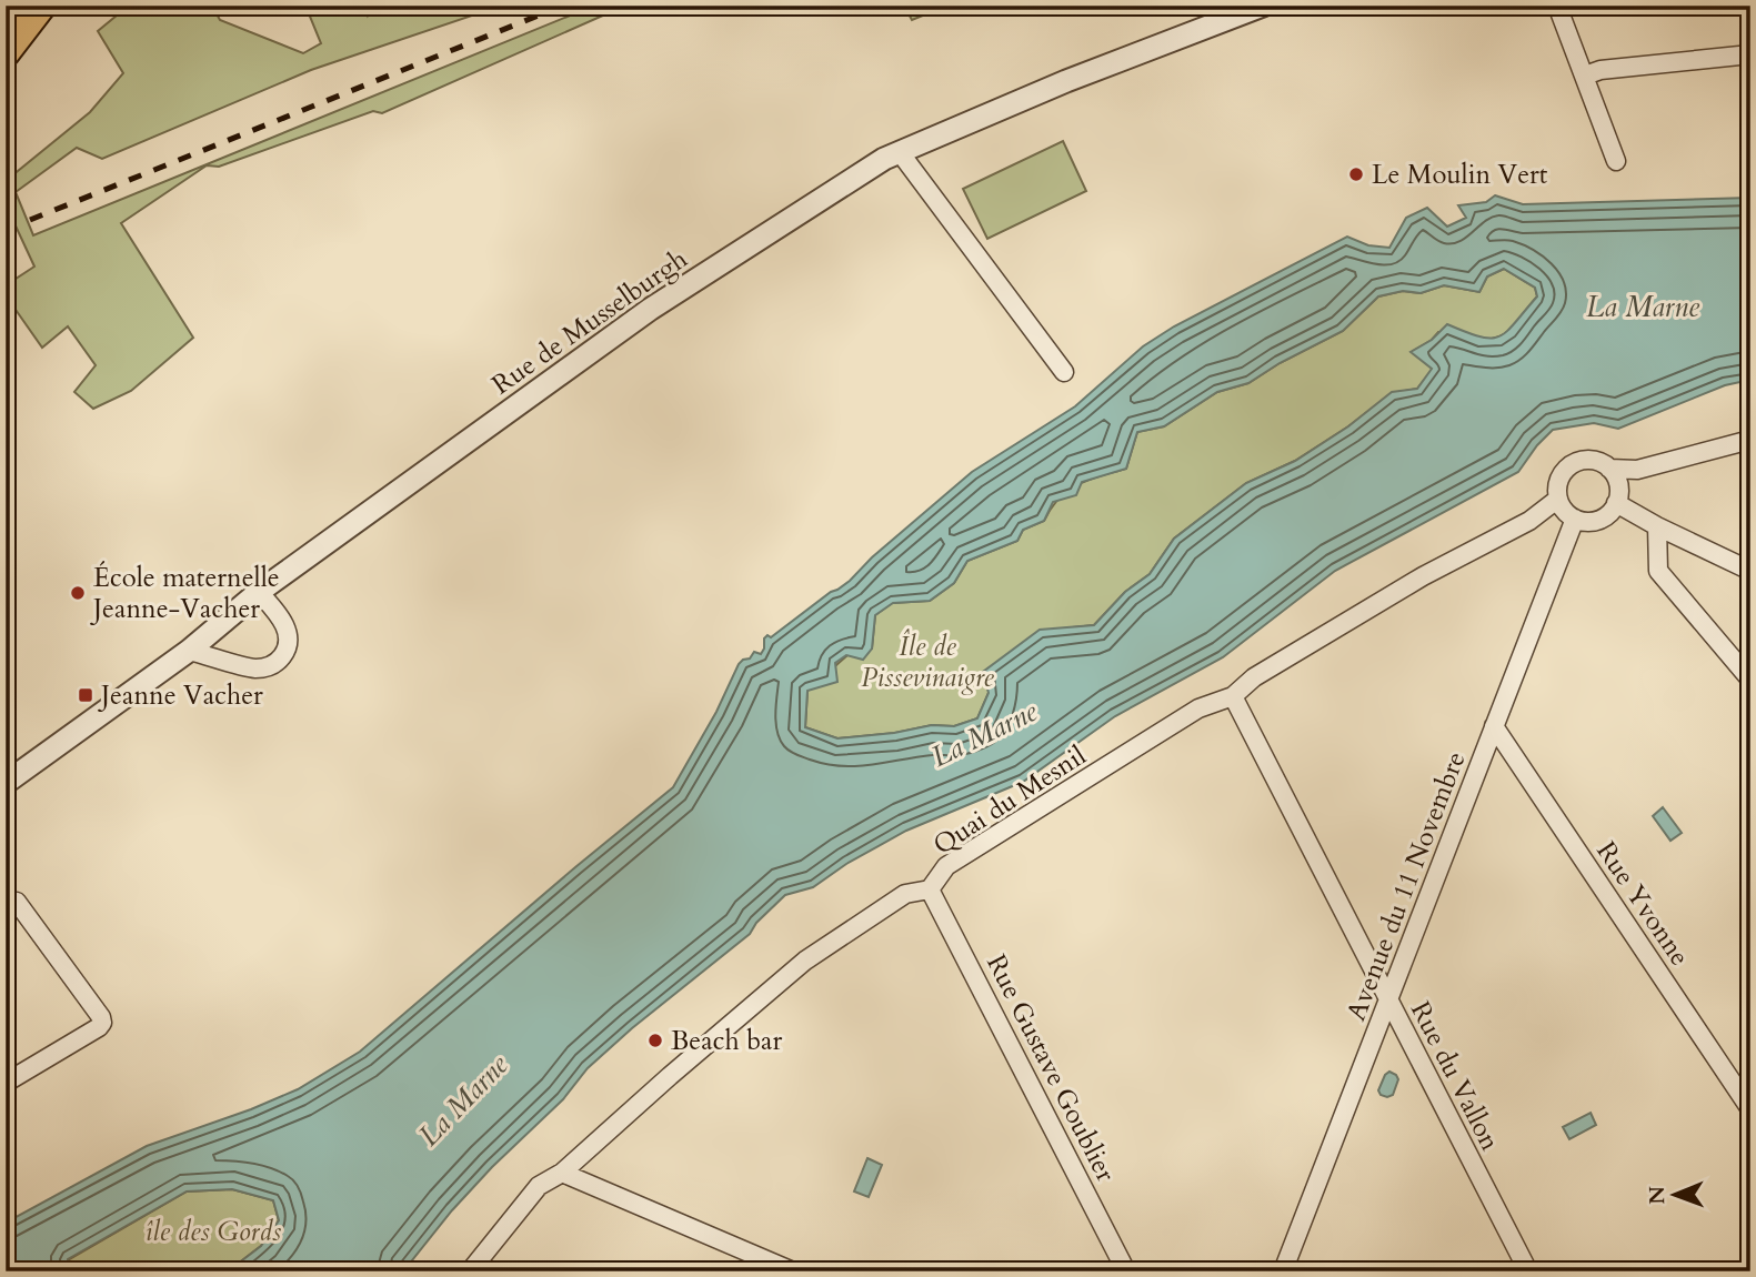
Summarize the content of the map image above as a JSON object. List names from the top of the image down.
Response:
{
  "streets": {
    "street": [
      "Rue de Musselburgh",
      "Quai du Mesnil",
      "Avenue du 11 Novembre",
      "Rue Yvonne",
      "Rue Gustave Goublier",
      "Rue du Vallon"
    ]
  },
  "crossings": [
    ["Quai du Mesnil", "Avenue du 11 Novembre"],
    ["Quai du Mesnil", "Rue Gustave Goublier"],
    ["Quai du Mesnil", "Rue du Vallon"],
    ["Avenue du 11 Novembre", "Rue Yvonne"],
    ["Avenue du 11 Novembre", "Rue du Vallon"]
  ],
  "water": ["La Marne"],
  "parks": ["Île de Pissevinaigre", "île des Gords"],
  "places": {
    "other": ["Le Moulin Vert", "École maternelle Jeanne-Vacher", "Beach bar"],
    "transit": ["Jeanne Vacher"]
  },
  "north": "left"
}
